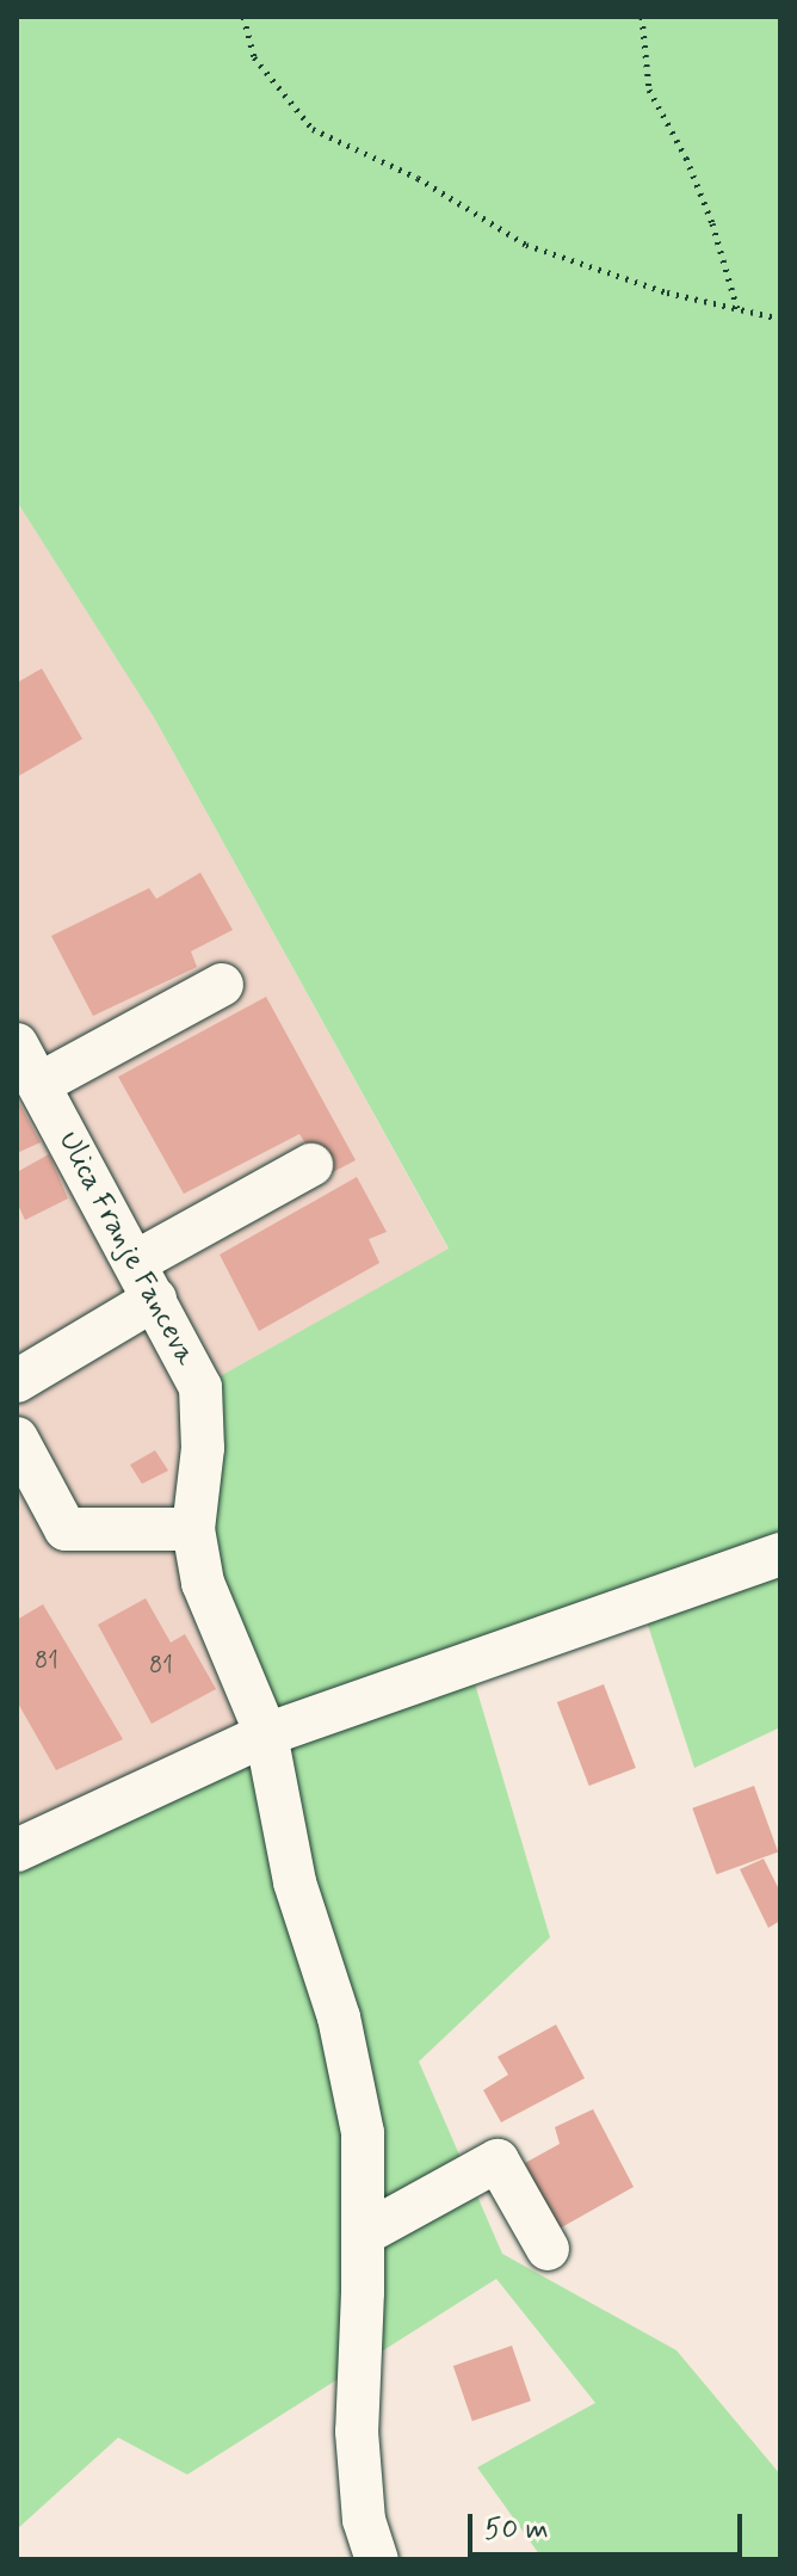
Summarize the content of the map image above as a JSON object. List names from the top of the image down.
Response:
{
  "streets": {
    "street": ["Ulica Franje Fanceva"]
  },
  "house_numbers": ["81", "81"],
  "scale_bar": "50 m"
}
